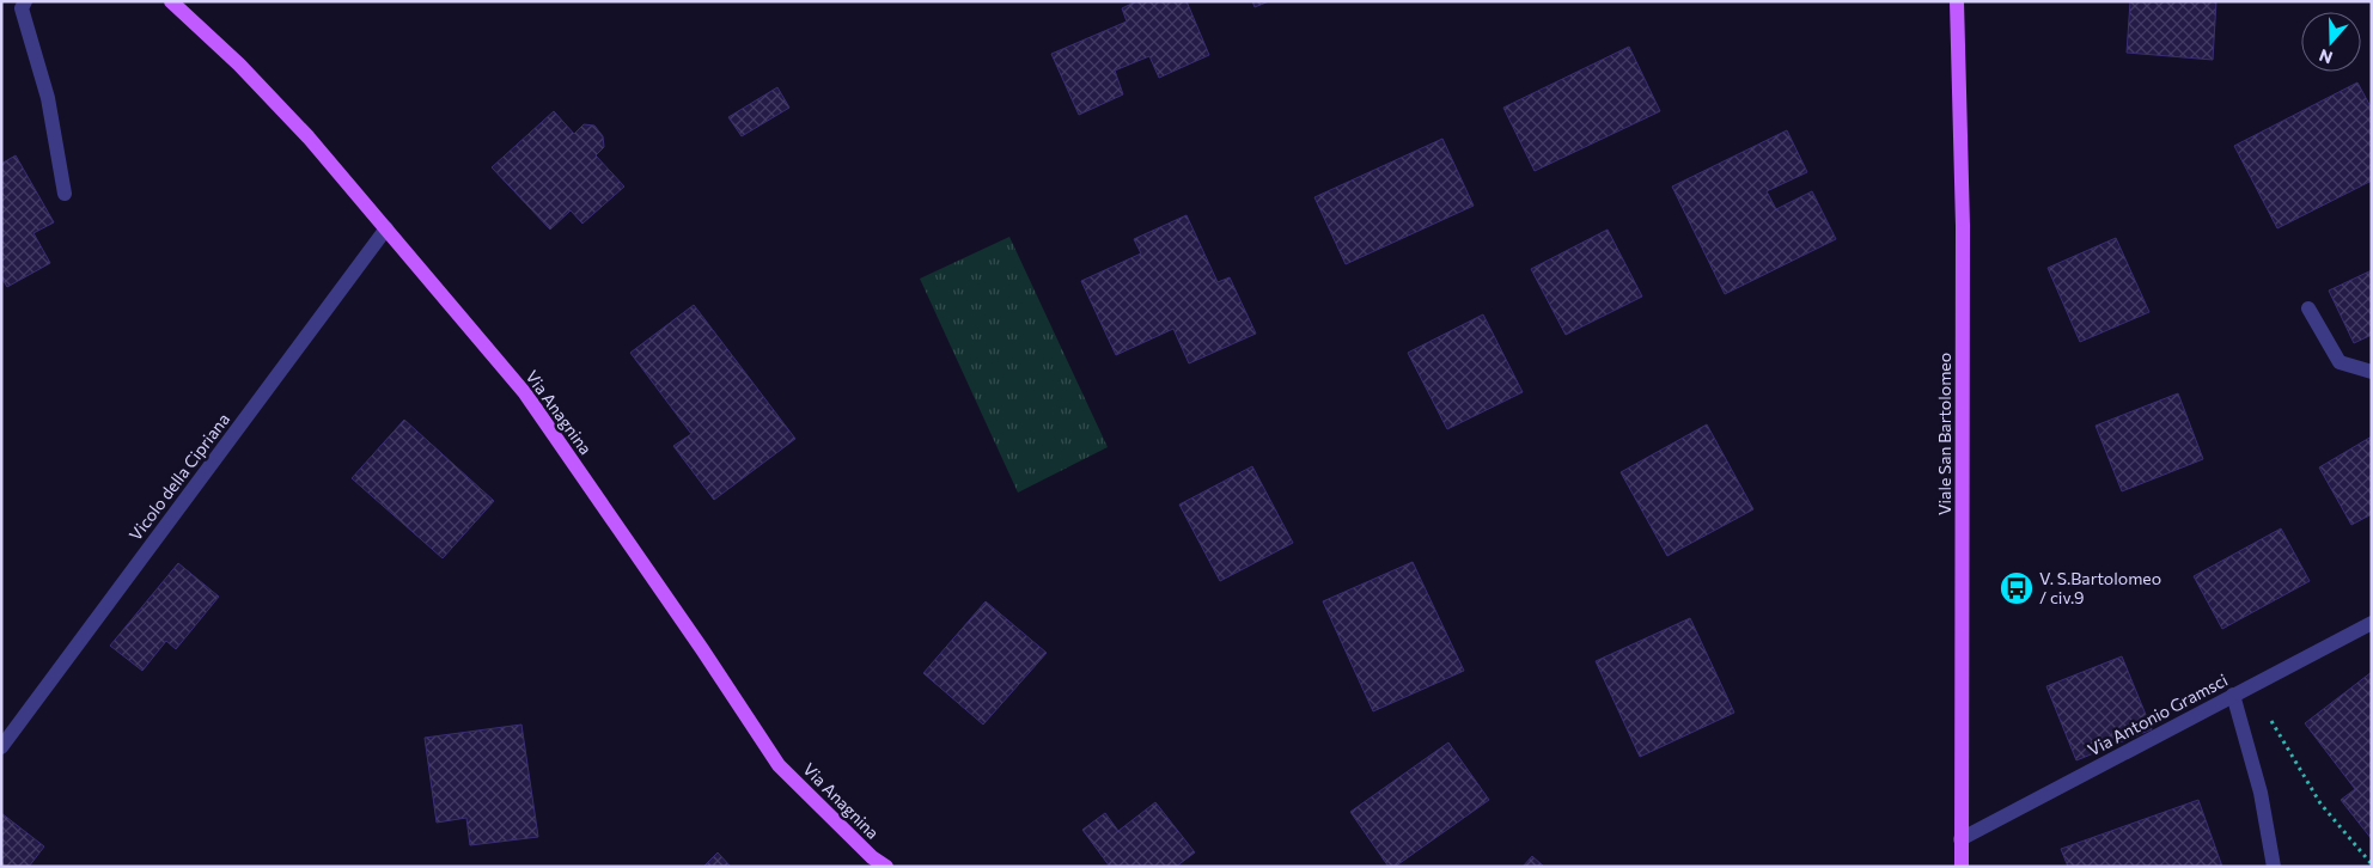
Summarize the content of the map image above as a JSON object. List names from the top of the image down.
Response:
{
  "streets": {
    "main road": ["Via Anagnina", "Viale San Bartolomeo"],
    "street": ["Vicolo della Cipriana", "Via Antonio Gramsci"]
  },
  "crossings": [
    ["Via Anagnina", "Vicolo della Cipriana"],
    ["Viale San Bartolomeo", "Via Antonio Gramsci"]
  ],
  "places": {
    "bus stop": ["V. S.Bartolomeo / civ.9"]
  },
  "north": "bottom"
}
